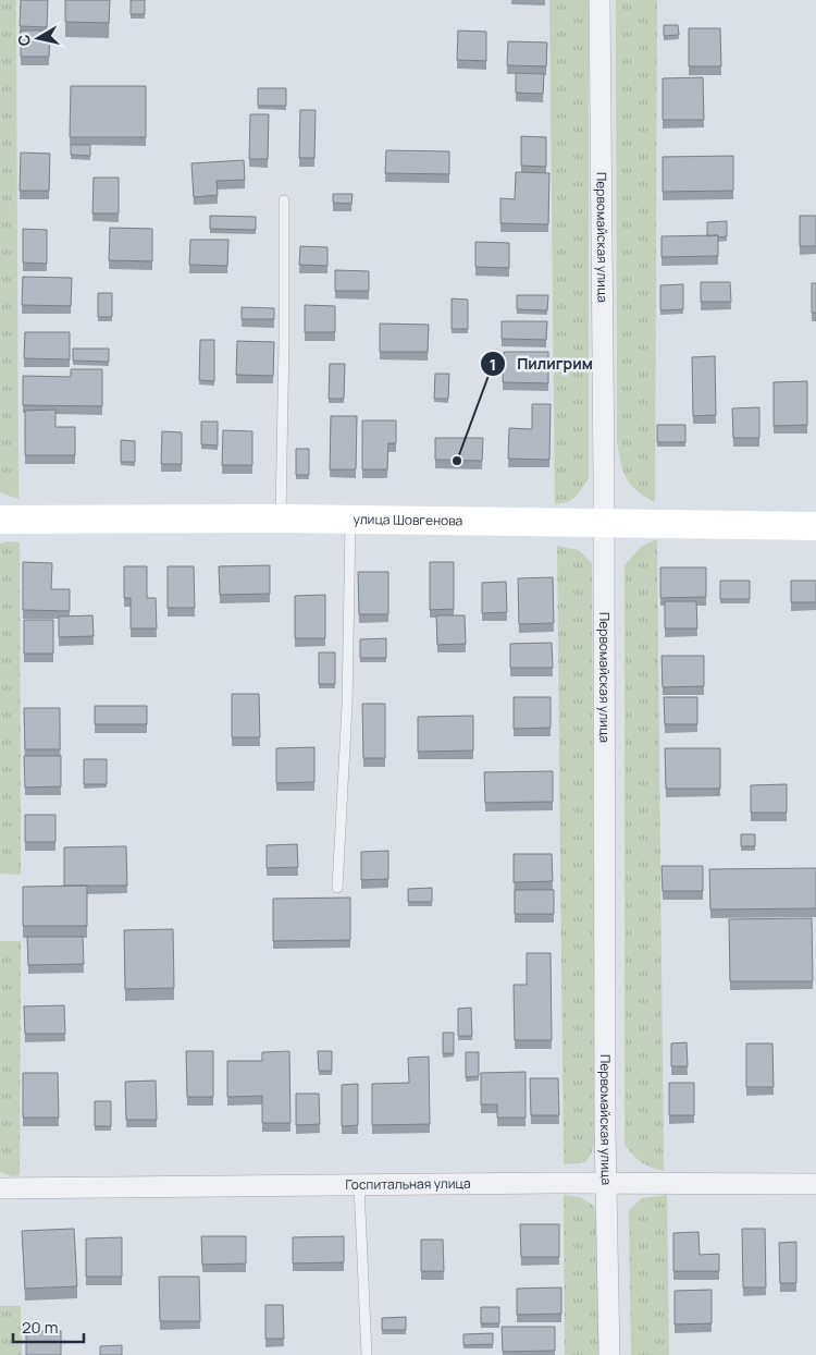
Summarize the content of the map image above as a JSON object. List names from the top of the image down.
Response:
{
  "streets": {
    "main road": ["улица Шовгенова"],
    "street": ["Первомайская улица", "Госпитальная улица"]
  },
  "crossings": [
    ["Первомайская улица", "улица Шовгенова"],
    ["Первомайская улица", "Госпитальная улица"]
  ],
  "places": ["Пилигрим"],
  "scale_bar": "20 m",
  "north": "left"
}
